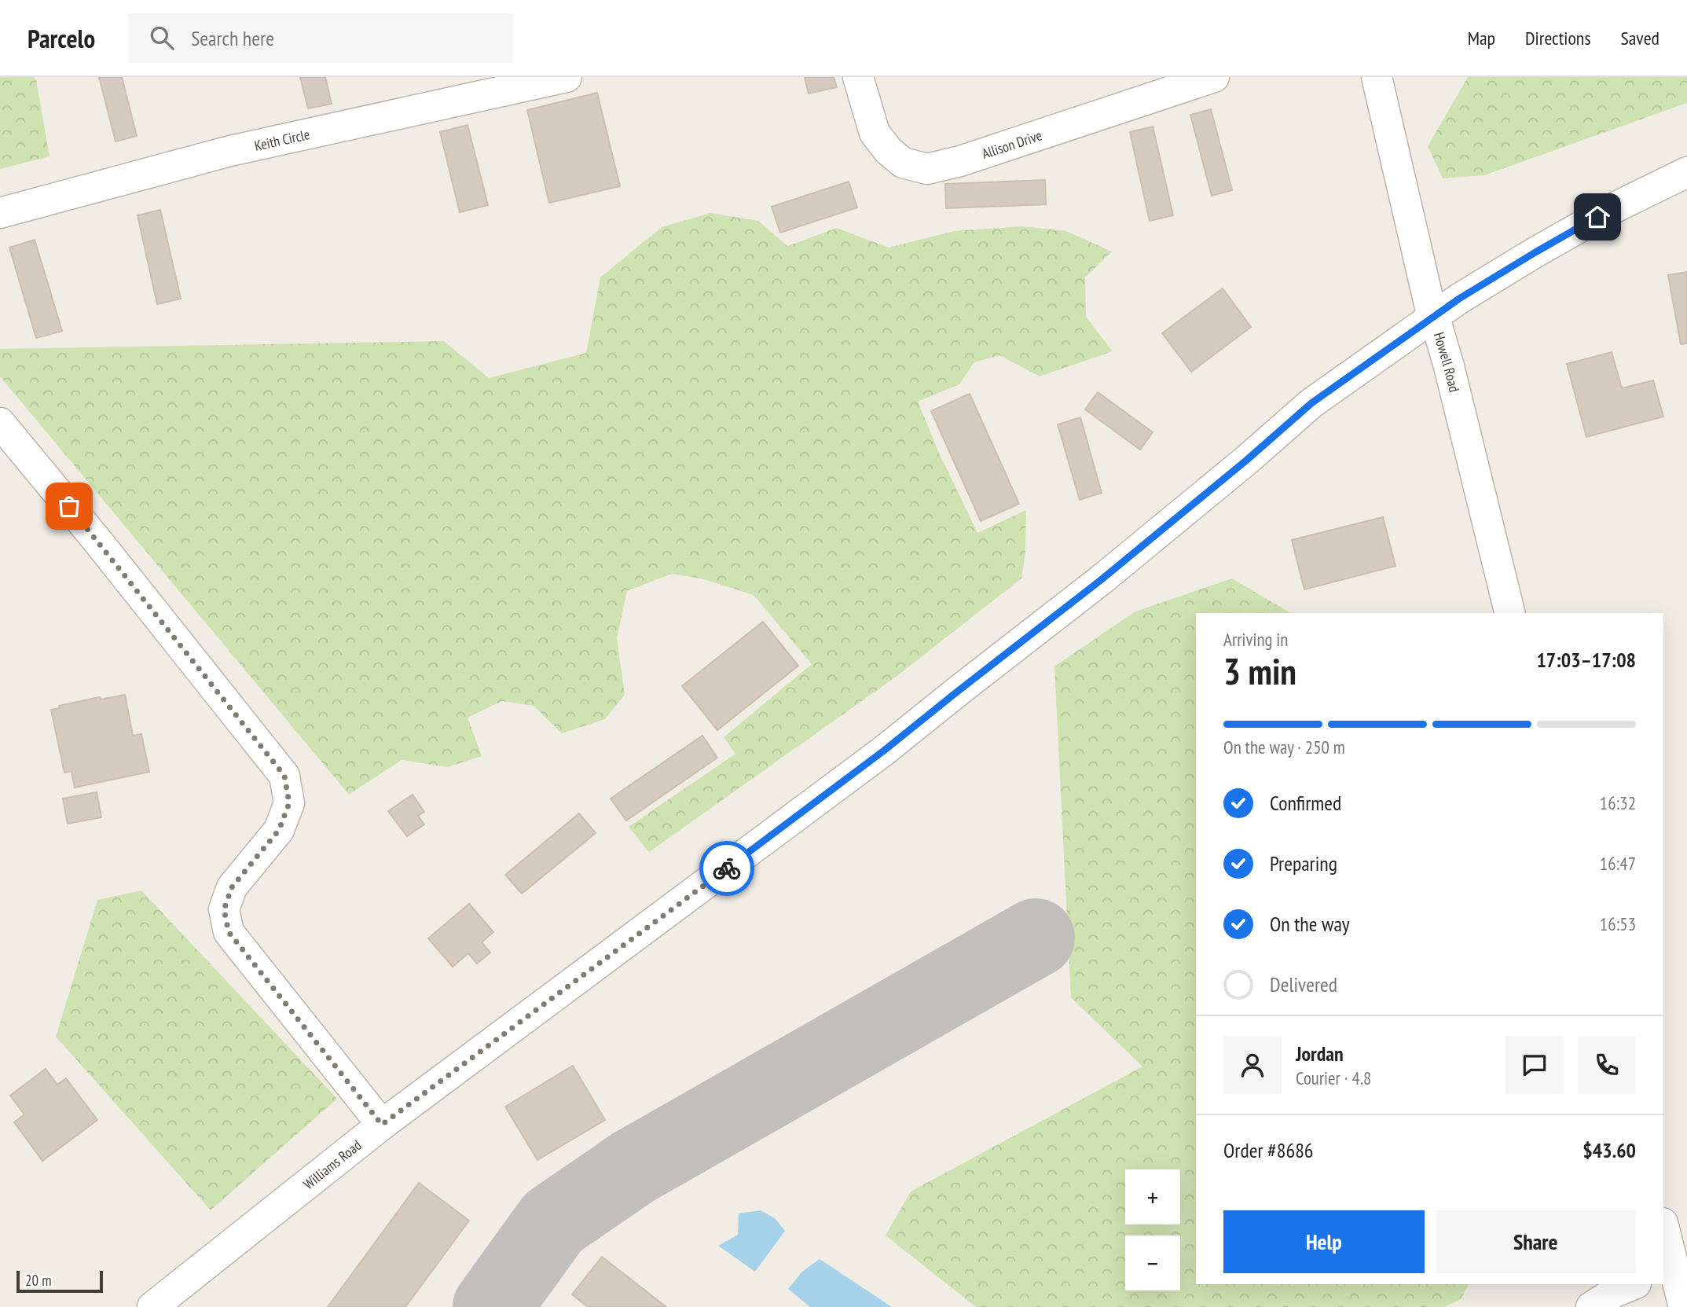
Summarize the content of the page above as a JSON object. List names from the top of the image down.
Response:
{
  "streets": {
    "street": [
      "Keith Circle",
      "Allison Drive",
      "Howell Road",
      "Williams Road"
    ]
  },
  "crossings": [
    ["Howell Road", "Williams Road"]
  ],
  "scale_bar": "20 m",
  "page": {
    "header": "Parcelo",
    "search": "Search here",
    "nav": ["Map", "Directions", "Saved"],
    "heading": ["3 min", "Arriving in", "17:03–17:08"],
    "panel": [
      "Jordan",
      "Courier · 4.8",
      "Order #8686",
      "$43.60"
    ],
    "bar": "On the way · 250 m",
    "list": [
      ["Confirmed", "16:32"],
      ["Preparing", "16:47"],
      ["On the way", "16:53"],
      "Delivered"
    ],
    "map_buttons": ["+", "−"],
    "buttons": ["Help", "Share"],
    "scale": "20 m"
  }
}
